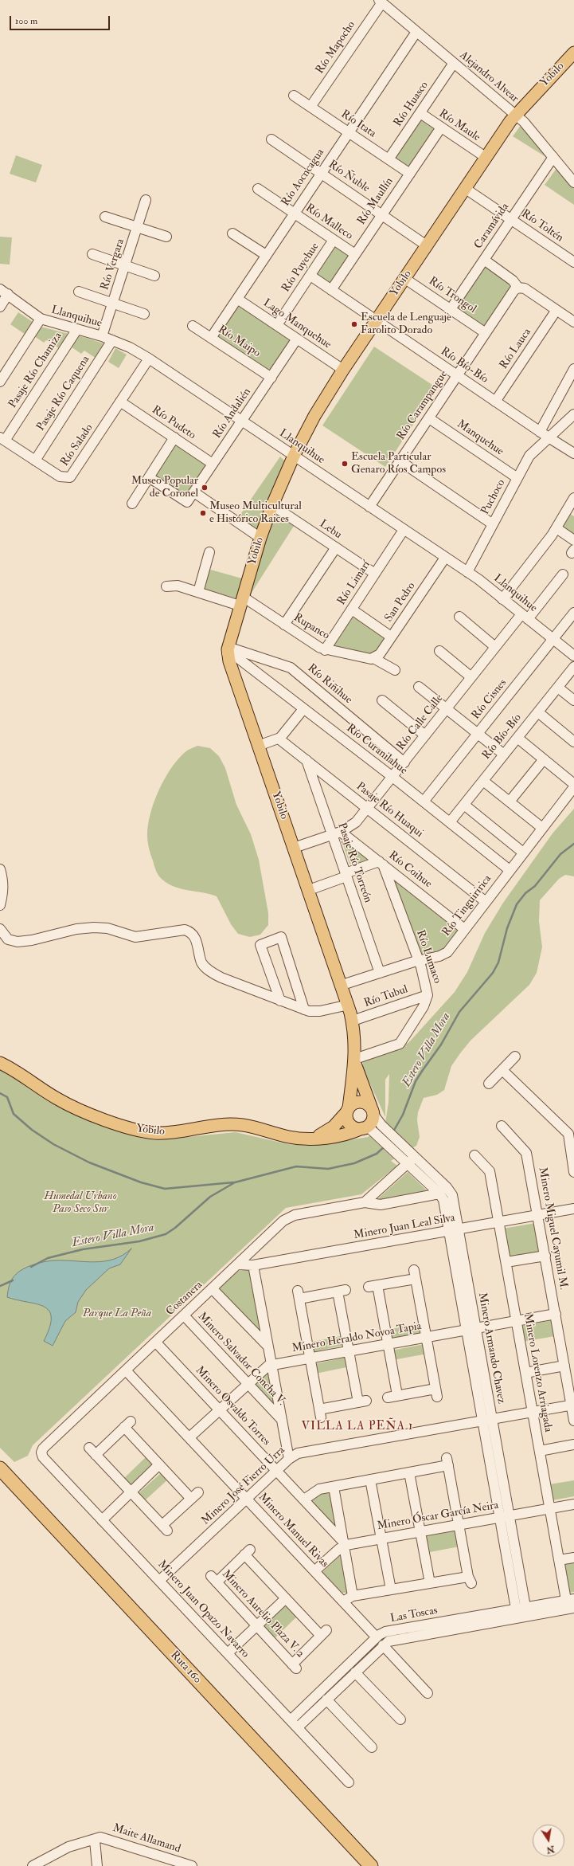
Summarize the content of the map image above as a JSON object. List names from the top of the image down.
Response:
{
  "streets": {
    "highway": ["Ruta 160"],
    "main road": ["Yobilo"],
    "street": [
      "Río Mapocho",
      "Alejandro Alvear",
      "Río Huasco",
      "Río Itata",
      "Río Maule",
      "Río Ñuble",
      "Río Aocncagua",
      "Río Maullín",
      "Río Malleco",
      "Caramávida",
      "Río Toltén",
      "Río Vergara",
      "Río Puyehue",
      "Río Trongol",
      "Llanquihue",
      "Lago Manquehue",
      "Río Maipo",
      "Río Lauca",
      "Río Bío-Bío",
      "Pasaje Río Chamiza",
      "Pasaje Río Caquena",
      "Río Carampangue",
      "Río Andalién",
      "Río Pudeto",
      "Manquehue",
      "Río Salado",
      "Puchoco",
      "Lebu",
      "Río Limarí",
      "San Pedro",
      "Rupanco",
      "Río Riñihue",
      "Río Cisnes",
      "Río Calle Calle",
      "Río Curanilahue",
      "Pasaje Río Huaqui",
      "Pasaje Río Torreón",
      "Río Coihue",
      "Río Tinguiririca",
      "Río Lumaco",
      "Río Tubul",
      "Minero Juan Leal Silva",
      "Minero Miguel Cayumil M.",
      "Costanera",
      "Minero Heraldo Novoa Tapia",
      "Minero Armando Chavez",
      "Minero Salvador Concha V.",
      "Minero Lorenzo Arriagada",
      "Minero Osvaldo Torres",
      "Minero José Fierro Urra",
      "Minero Óscar García Neira",
      "Minero Manuel Rivas",
      "Minero Juan Opazo Navarro",
      "Minero Aurelio Plaza V. 2",
      "Las Toscas",
      "Maite Allamand"
    ]
  },
  "crossings": [
    ["Río Mapocho", "Alejandro Alvear"],
    ["Río Mapocho", "Río Itata"],
    ["Yobilo", "Alejandro Alvear"],
    ["Yobilo", "Río Maule"],
    ["Yobilo", "Río Ñuble"],
    ["Yobilo", "Río Toltén"],
    ["Yobilo", "Río Trongol"],
    ["Yobilo", "Llanquihue"],
    ["Yobilo", "Lago Manquehue"],
    ["Yobilo", "Río Bío-Bío"],
    ["Yobilo", "Lebu"],
    ["Yobilo", "Rupanco"],
    ["Yobilo", "Río Riñihue"],
    ["Yobilo", "Río Calle Calle"],
    ["Yobilo", "Río Curanilahue"],
    ["Yobilo", "Río Tinguiririca"],
    ["Yobilo", "Río Lumaco"],
    ["Yobilo", "Río Tubul"],
    ["Yobilo", "Minero Armando Chavez"],
    ["Alejandro Alvear", "Río Huasco"],
    ["Alejandro Alvear", "Río Aocncagua"],
    ["Alejandro Alvear", "Caramávida"],
    ["Río Huasco", "Río Itata"],
    ["Río Huasco", "Río Maule"],
    ["Río Itata", "Río Aocncagua"],
    ["Río Itata", "Río Maullín"],
    ["Río Maule", "Río Maullín"],
    ["Río Ñuble", "Río Aocncagua"],
    ["Río Ñuble", "Río Maullín"],
    ["Río Aocncagua", "Río Malleco"],
    ["Río Aocncagua", "Lago Manquehue"],
    ["Río Aocncagua", "Río Maipo"],
    ["Río Maullín", "Río Malleco"],
    ["Río Maullín", "Río Bío-Bío"],
    ["Río Malleco", "Río Puyehue"],
    ["Caramávida", "Río Toltén"],
    ["Caramávida", "Río Trongol"],
    ["Río Vergara", "Llanquihue"],
    ["Río Puyehue", "Lago Manquehue"],
    ["Río Puyehue", "Río Bío-Bío"],
    ["Río Trongol", "Río Carampangue"],
    ["Llanquihue", "Pasaje Río Chamiza"],
    ["Llanquihue", "Pasaje Río Caquena"],
    ["Llanquihue", "Río Carampangue"],
    ["Llanquihue", "Río Andalién"],
    ["Llanquihue", "Río Salado"],
    ["Llanquihue", "Puchoco"],
    ["Llanquihue", "Río Limarí"],
    ["Llanquihue", "San Pedro"],
    ["Llanquihue", "Río Cisnes"],
    ["Llanquihue", "Río Calle Calle"],
    ["Lago Manquehue", "Río Andalién"],
    ["Río Maipo", "Río Andalién"],
    ["Río Lauca", "Río Bío-Bío"],
    ["Río Bío-Bío", "Río Carampangue"],
    ["Río Bío-Bío", "Puchoco"],
    ["Río Bío-Bío", "Río Curanilahue"],
    ["Pasaje Río Chamiza", "Río Salado"],
    ["Pasaje Río Caquena", "Río Salado"],
    ["Río Carampangue", "Manquehue"],
    ["Río Andalién", "Río Pudeto"],
    ["Río Pudeto", "Río Salado"],
    ["Manquehue", "Puchoco"],
    ["Lebu", "Río Limarí"],
    ["Río Limarí", "Rupanco"],
    ["San Pedro", "Rupanco"],
    ["Río Riñihue", "Río Calle Calle"],
    ["Río Riñihue", "Río Curanilahue"],
    ["Río Cisnes", "Río Curanilahue"],
    ["Río Calle Calle", "Río Curanilahue"],
    ["Río Calle Calle", "Pasaje Río Huaqui"],
    ["Río Calle Calle", "Pasaje Río Torreón"],
    ["Río Calle Calle", "Río Coihue"],
    ["Río Curanilahue", "Río Tinguiririca"],
    ["Pasaje Río Huaqui", "Pasaje Río Torreón"],
    ["Pasaje Río Huaqui", "Río Tinguiririca"],
    ["Pasaje Río Torreón", "Río Coihue"],
    ["Pasaje Río Torreón", "Río Tinguiririca"],
    ["Río Coihue", "Río Tinguiririca"],
    ["Río Coihue", "Río Lumaco"],
    ["Río Tinguiririca", "Río Lumaco"],
    ["Río Lumaco", "Río Tubul"],
    ["Minero Juan Leal Silva", "Minero Miguel Cayumil M."],
    ["Minero Juan Leal Silva", "Costanera"],
    ["Minero Juan Leal Silva", "Minero Armando Chavez"],
    ["Minero Juan Leal Silva", "Minero Lorenzo Arriagada"],
    ["Minero Miguel Cayumil M.", "Minero Heraldo Novoa Tapia"],
    ["Minero Miguel Cayumil M.", "Minero José Fierro Urra"],
    ["Costanera", "Minero Armando Chavez"],
    ["Costanera", "Minero Salvador Concha V."],
    ["Costanera", "Minero Osvaldo Torres"],
    ["Costanera", "Minero Manuel Rivas"],
    ["Costanera", "Minero Juan Opazo Navarro"],
    ["Minero Heraldo Novoa Tapia", "Minero Armando Chavez"],
    ["Minero Heraldo Novoa Tapia", "Minero Salvador Concha V."],
    ["Minero Heraldo Novoa Tapia", "Minero Lorenzo Arriagada"],
    ["Minero Heraldo Novoa Tapia", "Minero Osvaldo Torres"],
    ["Minero Heraldo Novoa Tapia", "Minero Manuel Rivas"],
    ["Minero Armando Chavez", "Minero José Fierro Urra"],
    ["Minero Armando Chavez", "Minero Óscar García Neira"],
    ["Minero Armando Chavez", "Las Toscas"],
    ["Minero Lorenzo Arriagada", "Minero José Fierro Urra"],
    ["Minero Lorenzo Arriagada", "Minero Óscar García Neira"],
    ["Minero Lorenzo Arriagada", "Las Toscas"],
    ["Minero Osvaldo Torres", "Minero José Fierro Urra"],
    ["Minero Osvaldo Torres", "Minero Óscar García Neira"],
    ["Minero José Fierro Urra", "Minero Manuel Rivas"],
    ["Minero José Fierro Urra", "Minero Juan Opazo Navarro"],
    ["Minero Manuel Rivas", "Las Toscas"],
    ["Minero Juan Opazo Navarro", "Las Toscas"]
  ],
  "districts": ["VILLA LA PEÑA 1"],
  "water": ["Estero Villa Mora"],
  "parks": ["Humedal Urbano Paso Seco Sur", "Parque La Peña"],
  "places": [
    "Escuela de Lenguaje Farolito Dorado",
    "Escuela Particular Genaro Ríos Campos",
    "Museo Popular de Coronel",
    "Museo Multicultural e Histórico Raices"
  ],
  "scale_bar": "100 m",
  "north": "bottom"
}
